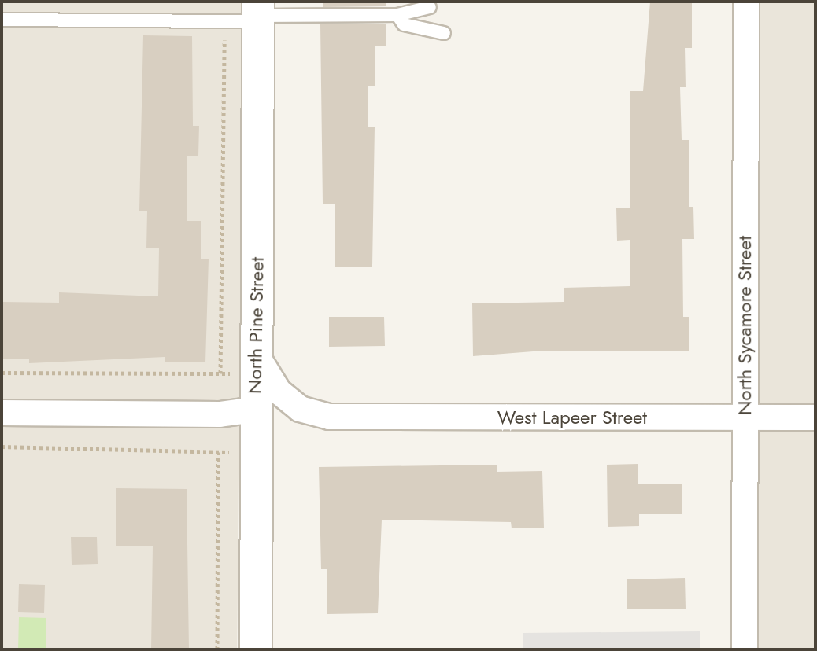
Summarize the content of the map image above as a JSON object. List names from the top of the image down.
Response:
{
  "streets": {
    "street": ["North Pine Street", "North Sycamore Street", "West Lapeer Street"]
  },
  "crossings": [
    ["North Pine Street", "West Lapeer Street"],
    ["North Sycamore Street", "West Lapeer Street"]
  ]
}
